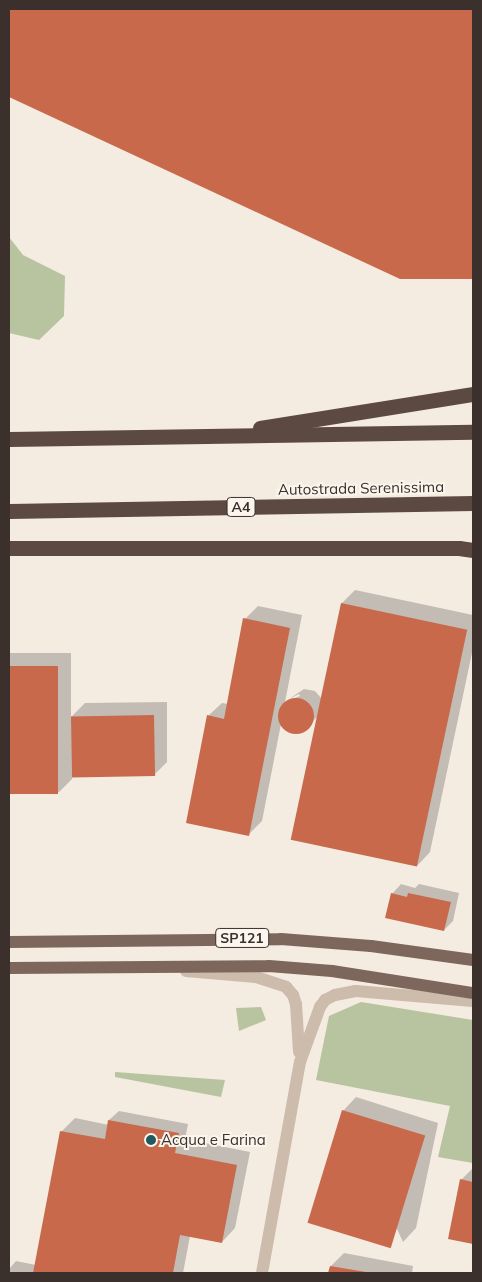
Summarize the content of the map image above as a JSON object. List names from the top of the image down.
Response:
{
  "streets": {
    "highway": ["Autostrada Serenissima", "A4"],
    "main road": ["SP121"]
  },
  "places": ["Acqua e Farina"]
}
